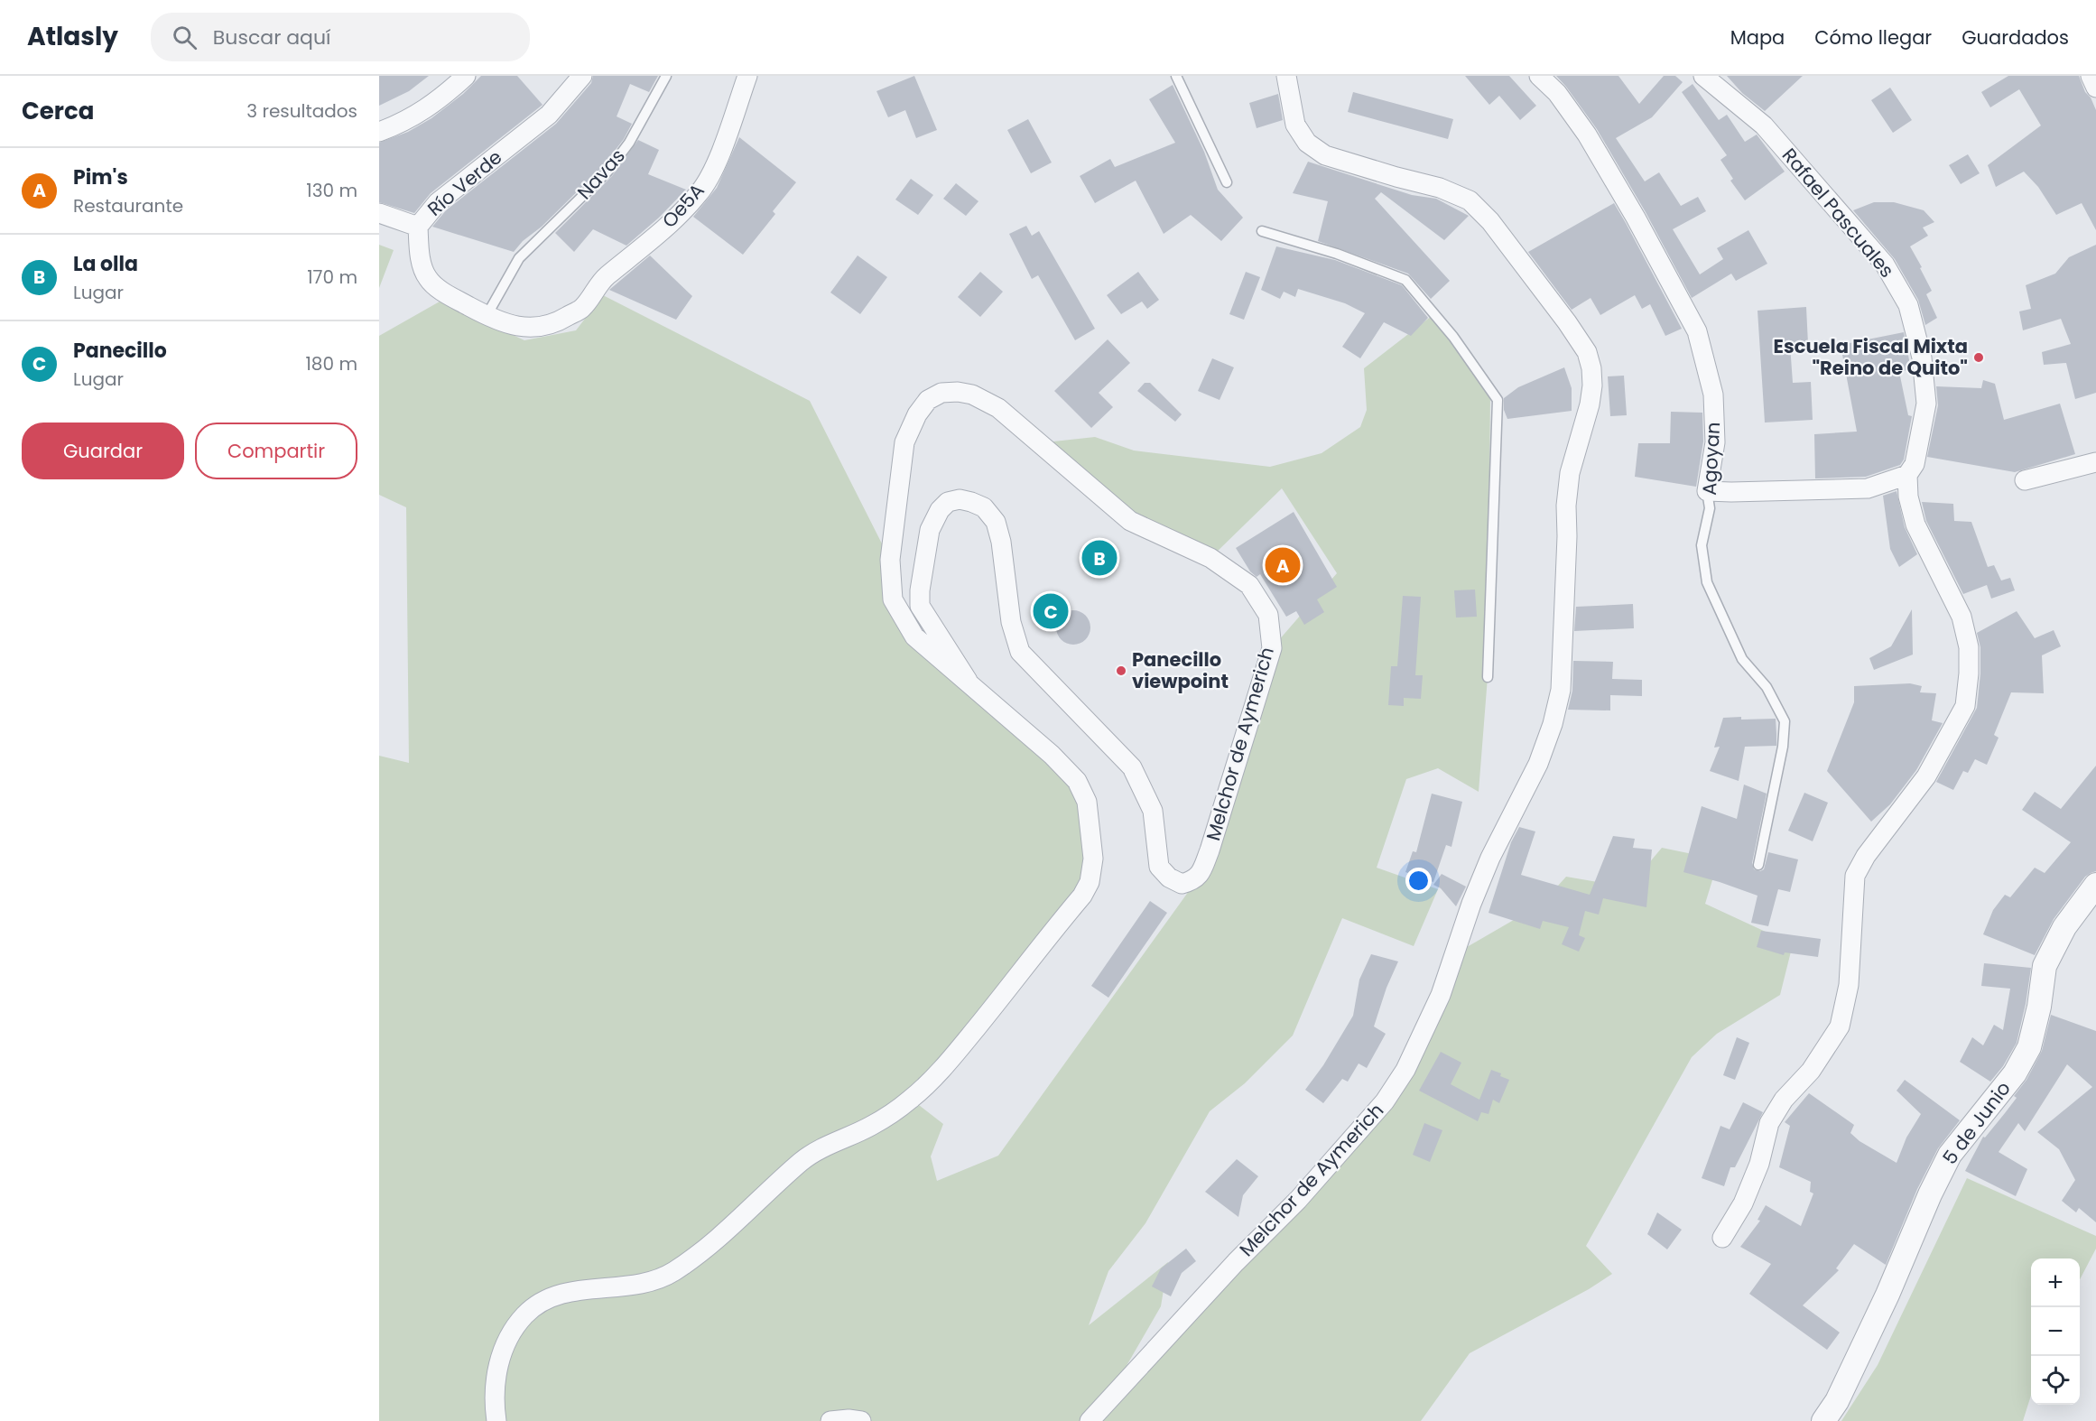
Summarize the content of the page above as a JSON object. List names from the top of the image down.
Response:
{
  "streets": {
    "street": [
      "Río Verde",
      "Oe5A",
      "Rafael Pascuales",
      "Agoyan",
      "Melchor de Aymerich",
      "5 de Junio"
    ],
    "lane": ["Navas"]
  },
  "crossings": [
    ["Navas", "Río Verde"],
    ["Río Verde", "Oe5A"]
  ],
  "places": ["Escuela Fiscal Mixta \"Reino de Quito\"", "Panecillo viewpoint"],
  "page": {
    "header": "Atlasly",
    "search": "Buscar aquí",
    "nav": ["Mapa", "Cómo llegar", "Guardados"],
    "heading": ["Cerca", "3 resultados"],
    "list": [
      {
        "mark": "A",
        "name": "Pim's",
        "note": "Restaurante",
        "value": "130 m"
      },
      {
        "mark": "B",
        "name": "La olla",
        "note": "Lugar",
        "value": "170 m"
      },
      {
        "mark": "C",
        "name": "Panecillo",
        "note": "Lugar",
        "value": "180 m"
      }
    ],
    "buttons": ["Guardar", "Compartir"],
    "pins": ["B", "A", "C"],
    "map_buttons": ["+", "−"]
  }
}
